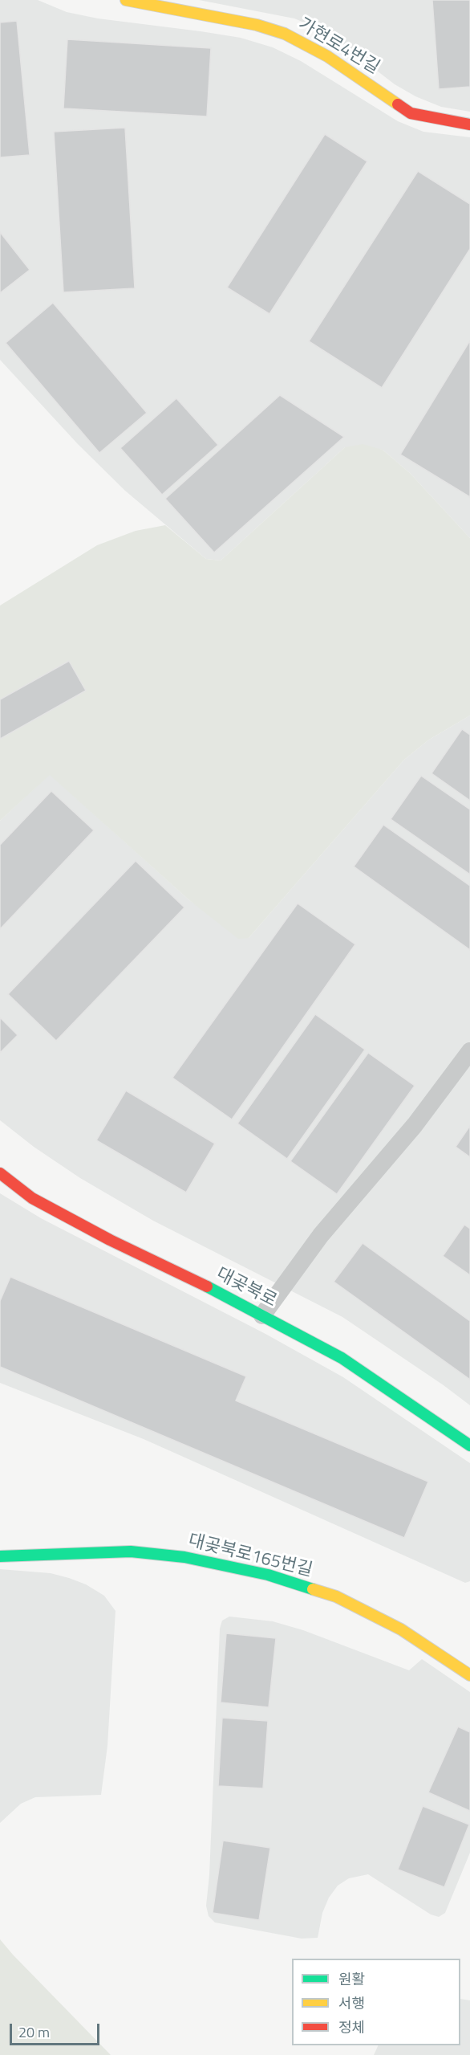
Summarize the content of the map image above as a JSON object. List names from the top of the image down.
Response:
{
  "streets": {
    "street": ["가현로4번길", "대곶북로", "대곶북로165번길"]
  },
  "legend": ["원활", "서행", "정체"],
  "scale_bar": "20 m"
}
